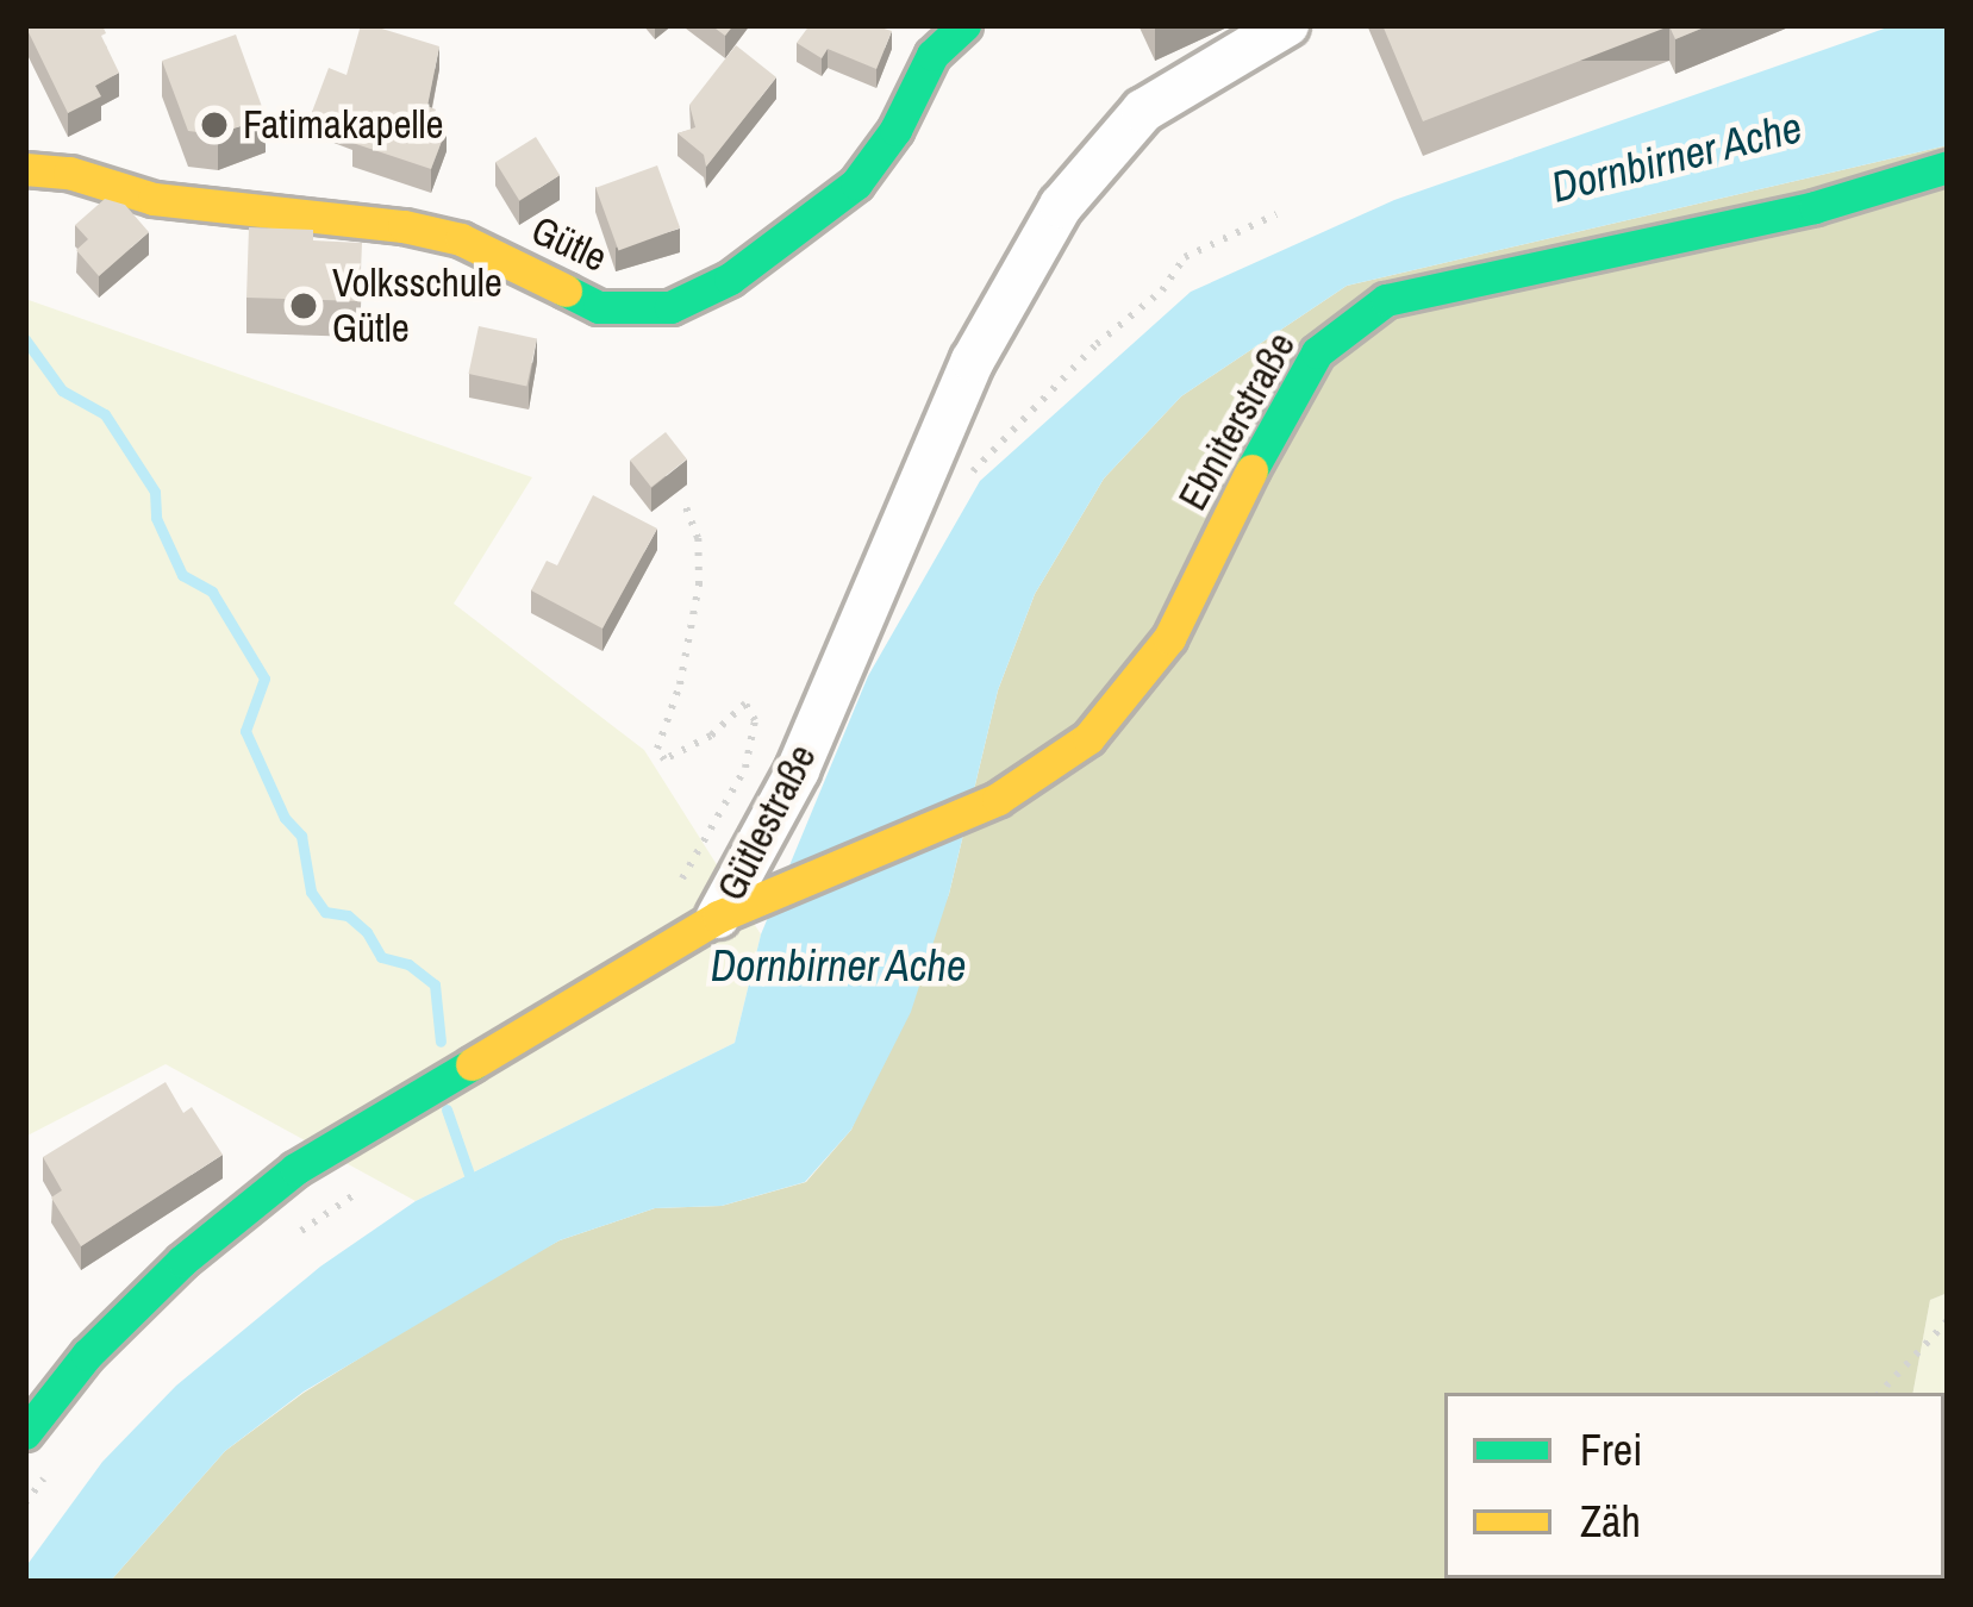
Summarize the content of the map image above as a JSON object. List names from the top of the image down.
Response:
{
  "streets": {
    "street": ["Gütle", "Ebniterstraße", "Gütlestraße"]
  },
  "crossings": [
    ["Ebniterstraße", "Gütlestraße"]
  ],
  "water": ["Dornbirner Ache"],
  "places": ["Fatimakapelle", "Volksschule Gütle"],
  "legend": ["Frei", "Zäh"]
}
